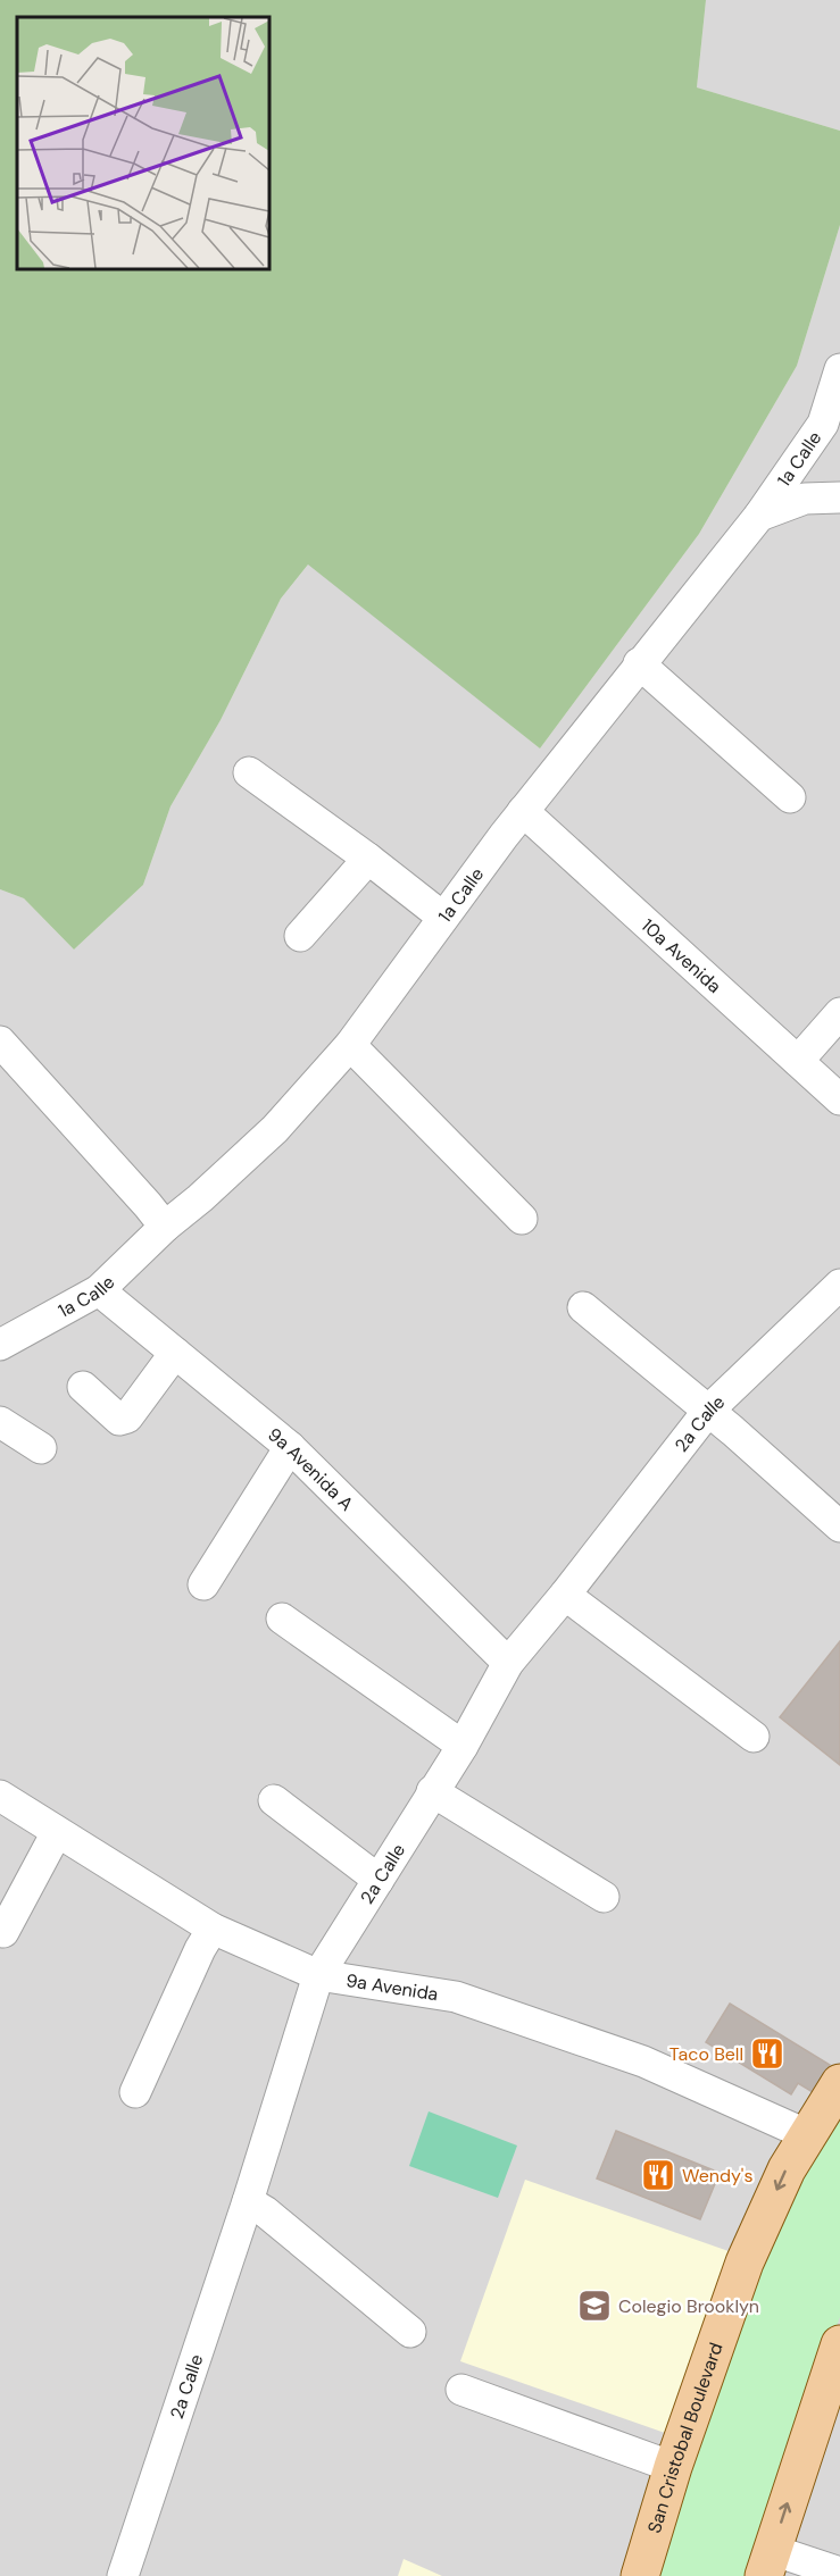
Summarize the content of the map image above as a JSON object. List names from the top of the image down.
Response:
{
  "streets": {
    "main road": ["San Cristobal Boulevard"],
    "street": [
      "1a Calle",
      "10a Avenida",
      "2a Calle",
      "9a Avenida A",
      "9a Avenida"
    ]
  },
  "crossings": [
    ["1a Calle", "10a Avenida"],
    ["1a Calle", "9a Avenida A"],
    ["2a Calle", "9a Avenida A"],
    ["2a Calle", "9a Avenida"],
    ["9a Avenida", "San Cristobal Boulevard"]
  ],
  "places": {
    "restaurant": ["Taco Bell", "Wendy's"],
    "school or university": ["Colegio Brooklyn"]
  }
}
